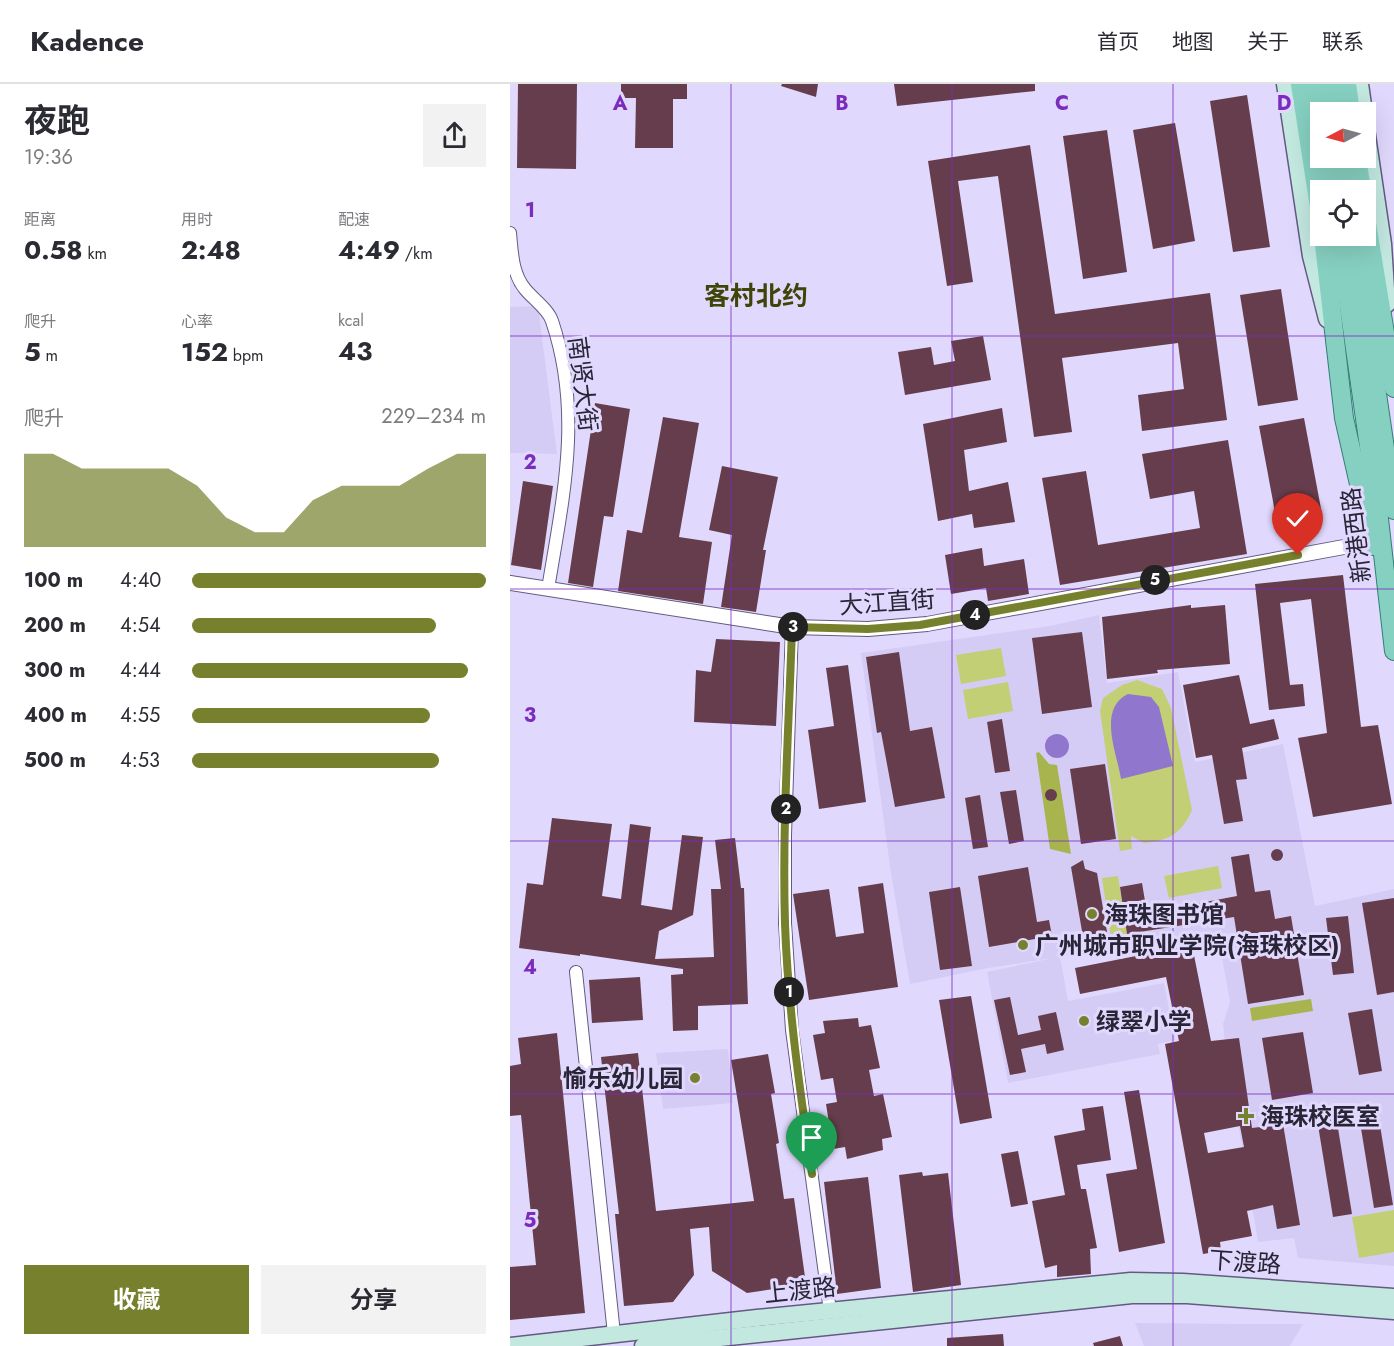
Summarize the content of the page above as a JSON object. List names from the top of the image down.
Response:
{
  "streets": {
    "main road": ["新港西路", "下渡路", "上渡路"],
    "street": ["南贤大街", "大江直街"]
  },
  "crossings": [
    ["南贤大街", "大江直街"],
    ["下渡路", "上渡路"]
  ],
  "districts": ["客村北约"],
  "places": {
    "other": [
      "海珠图书馆",
      "广州城市职业学院(海珠校区)",
      "绿翠小学",
      "愉乐幼儿园"
    ],
    "health": ["海珠校医室"]
  },
  "north": "left",
  "page": {
    "header": "Kadence",
    "nav": [
      "首页",
      "地图",
      "关于",
      "联系"
    ],
    "heading": ["夜跑", "19:36"],
    "stats": [
      ["距离", "0.58 km"],
      ["用时", "2:48"],
      ["配速", "4:49 /km"],
      ["爬升", "5 m"],
      ["心率", "152 bpm"],
      ["kcal", "43"]
    ],
    "chart": ["爬升", "229–234 m"],
    "list": [
      {
        "name": "100 m",
        "note": "4:40"
      },
      {
        "name": "200 m",
        "note": "4:54"
      },
      {
        "name": "300 m",
        "note": "4:44"
      },
      {
        "name": "400 m",
        "note": "4:55"
      },
      {
        "name": "500 m",
        "note": "4:53"
      }
    ],
    "pins": [
      "5",
      "4",
      "3",
      "2",
      "1"
    ],
    "buttons": ["收藏", "分享"]
  },
  "grid": {
    "columns": [
      "A",
      "B",
      "C",
      "D"
    ],
    "rows": [
      "1",
      "2",
      "3",
      "4",
      "5"
    ]
  }
}
